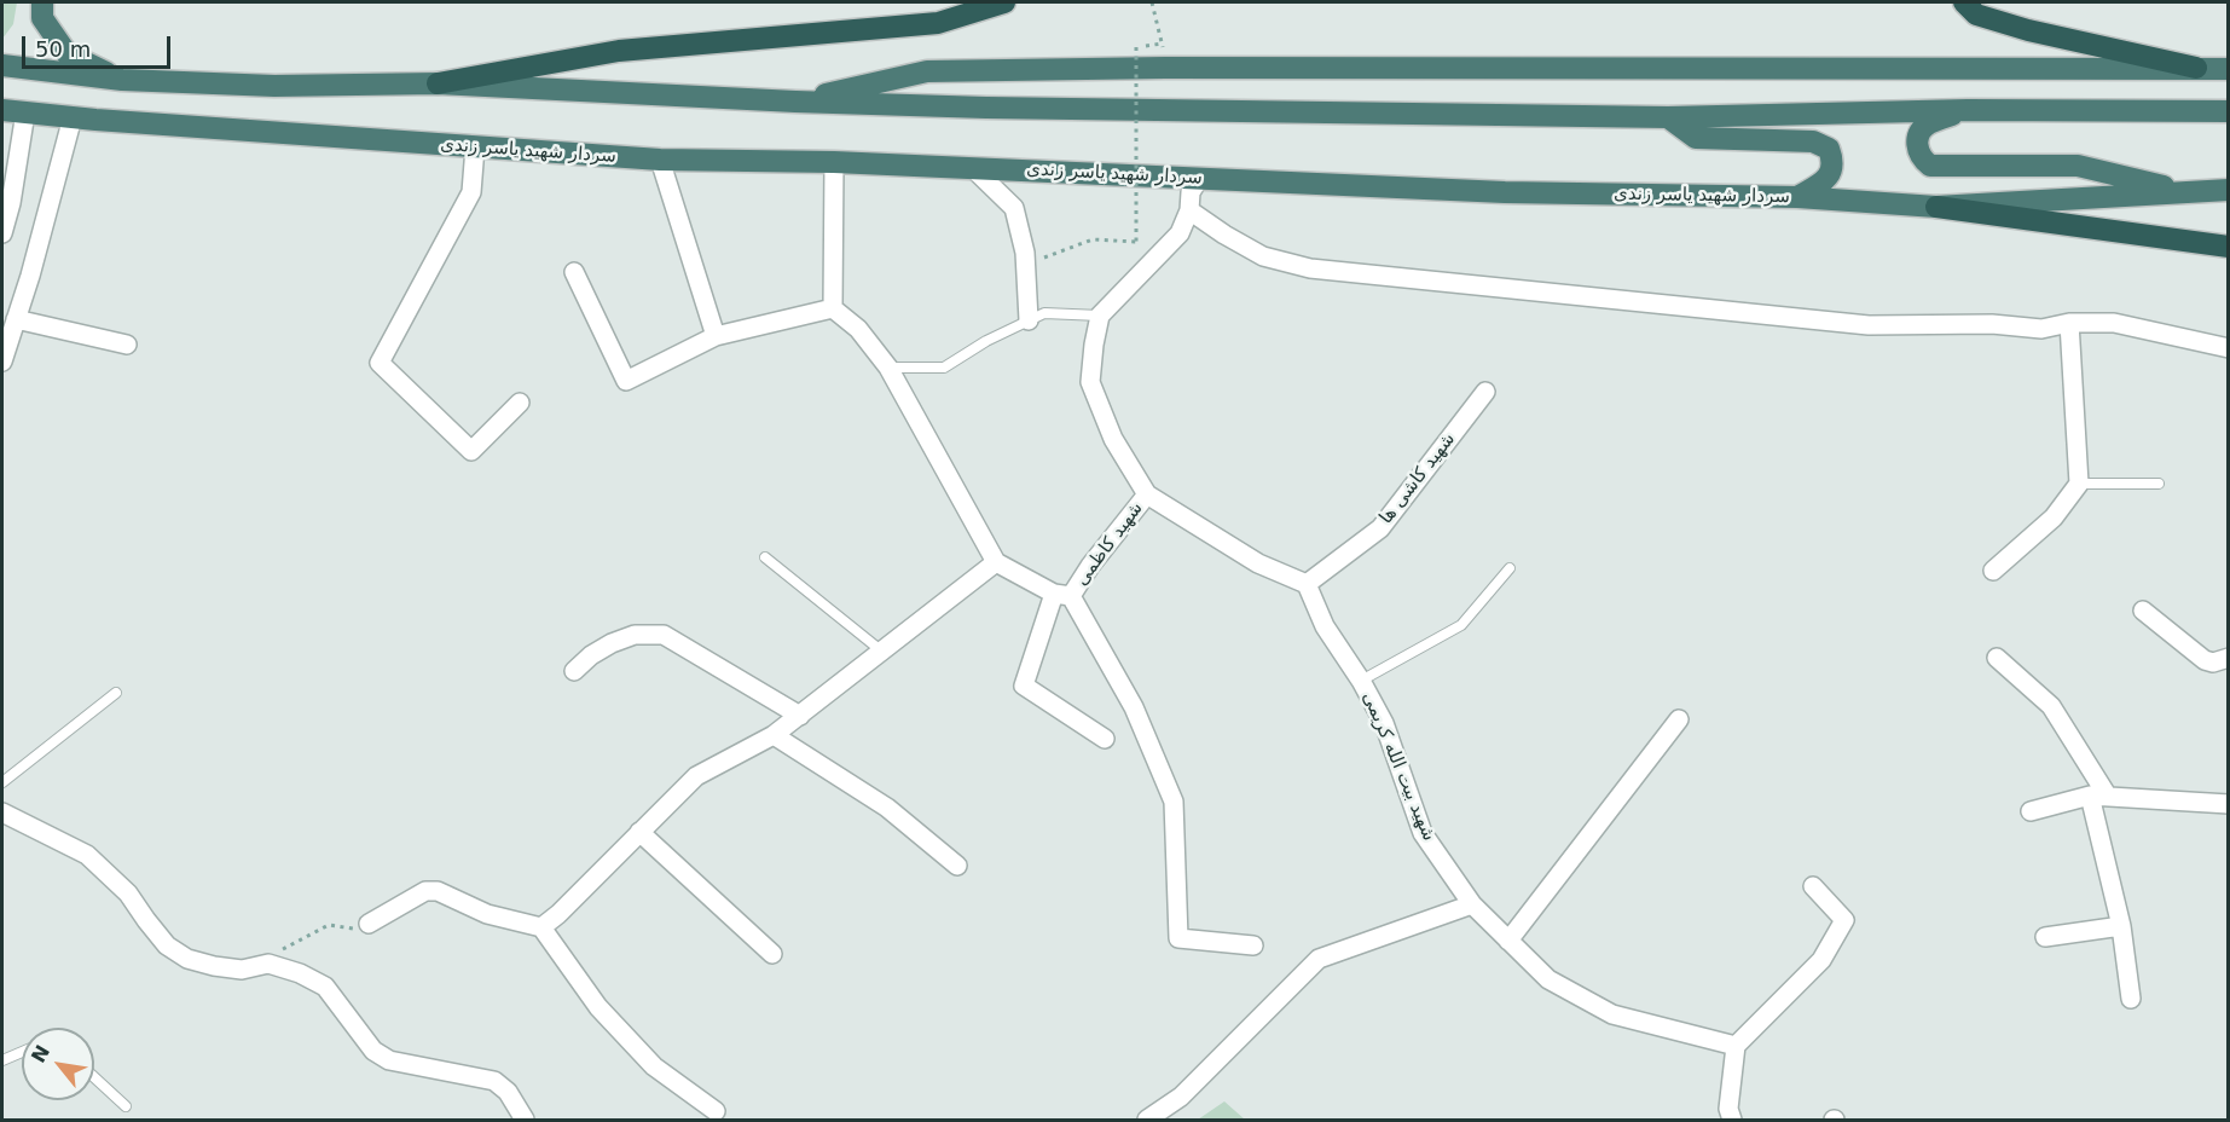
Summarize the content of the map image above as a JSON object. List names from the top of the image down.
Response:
{
  "streets": {
    "highway": ["سردار شهید یاسر زندی"],
    "street": ["شهید کاشی ها", "شهید کاظمی", "شهید بیت الله کریمی"]
  },
  "crossings": [
    ["شهید کاشی ها", "شهید بیت الله کریمی"]
  ],
  "scale_bar": "50 m",
  "north": "top left"
}
